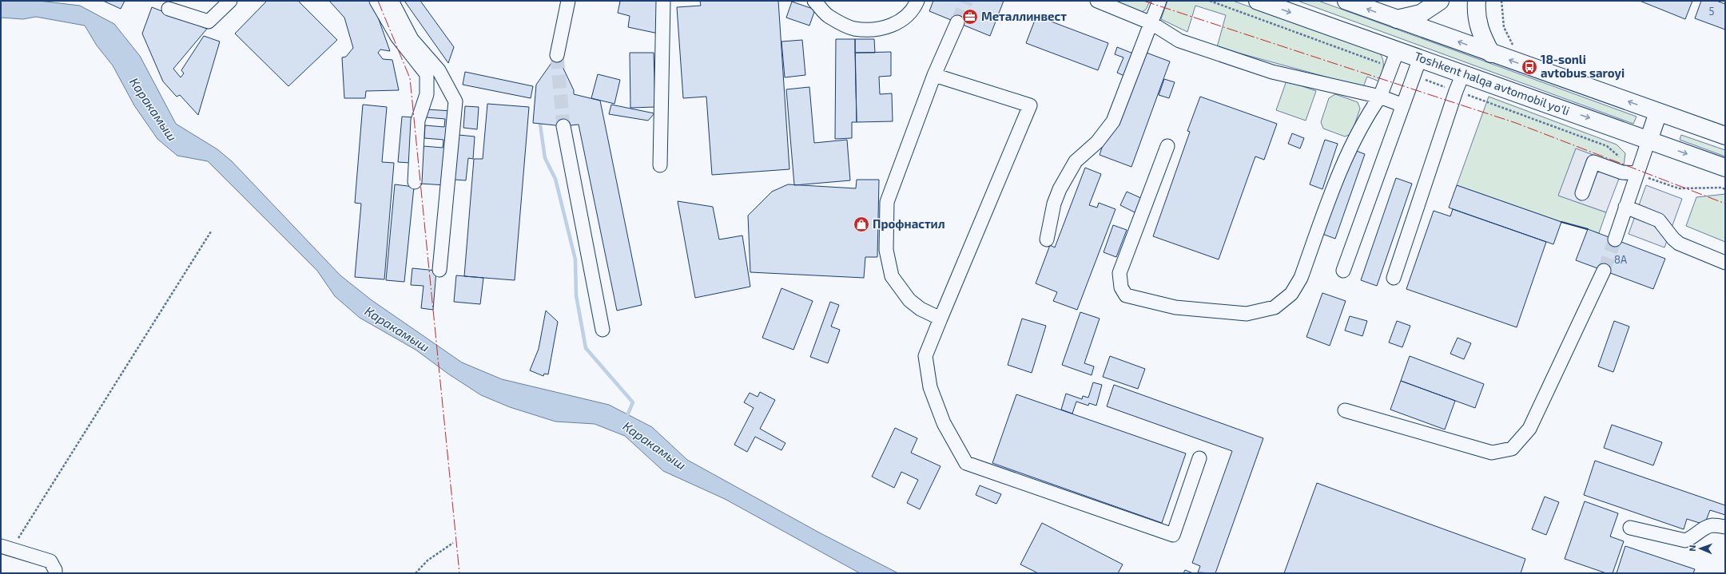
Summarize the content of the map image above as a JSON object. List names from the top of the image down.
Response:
{
  "streets": {
    "main road": ["Toshkent halqa avtomobil yo'li"]
  },
  "water": ["Каракамыш"],
  "places": {
    "office": ["Металлинвест"],
    "bus stop": ["18-sonli avtobus saroyi"],
    "shop": ["Профнастил"]
  },
  "house_numbers": ["5", "8A"],
  "north": "left"
}
